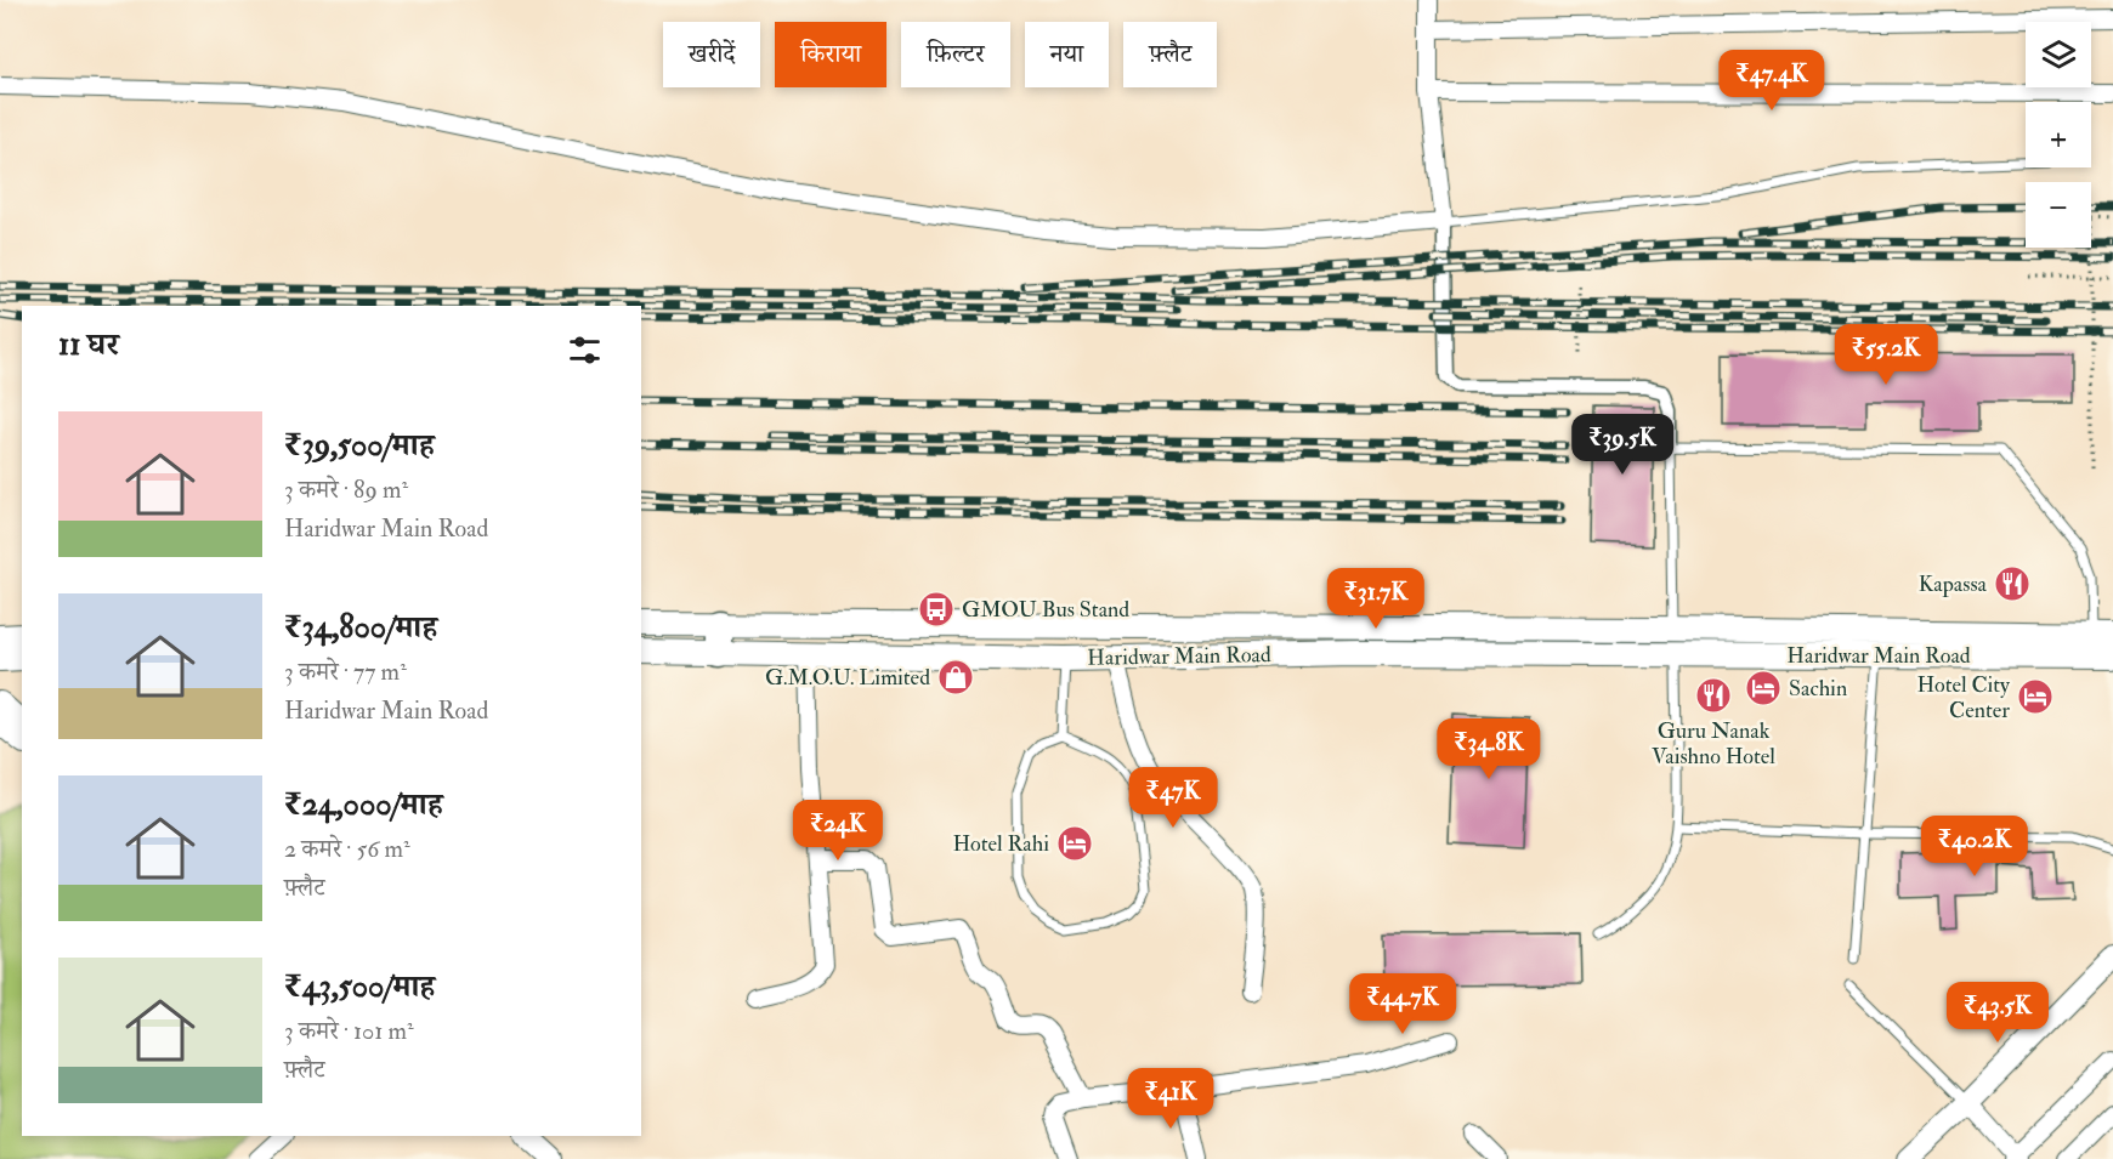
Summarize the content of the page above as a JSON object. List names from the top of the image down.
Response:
{
  "streets": {
    "main road": ["Haridwar Main Road"]
  },
  "places": {
    "restaurant": ["Kapassa", "Guru Nanak Vaishno Hotel"],
    "bus stop": ["GMOU Bus Stand"],
    "shop": ["G.M.O.U. Limited"],
    "hotel": ["Sachin", "Hotel City Center", "Hotel Rahi"]
  },
  "page": {
    "map_buttons": ["+", "−"],
    "chip": [
      "खरीदें",
      "किराया",
      "फ़िल्टर",
      "नया",
      "फ़्लैट"
    ],
    "price": [
      "₹47.4K",
      "₹55.2K",
      "₹39.5K",
      "₹31.7K",
      "₹34.8K",
      "₹47K",
      "₹24K",
      "₹40.2K",
      "₹44.7K",
      "₹43.5K",
      "₹41K"
    ],
    "heading": "11 घर",
    "list": [
      {
        "name": "₹39,500/माह",
        "note": "3 कमरे · 89 m² · Haridwar Main Road"
      },
      {
        "name": "₹34,800/माह",
        "note": "3 कमरे · 77 m² · Haridwar Main Road"
      },
      {
        "name": "₹24,000/माह",
        "note": "2 कमरे · 56 m² · फ़्लैट"
      },
      {
        "name": "₹43,500/माह",
        "note": "3 कमरे · 101 m² · फ़्लैट"
      }
    ]
  }
}
